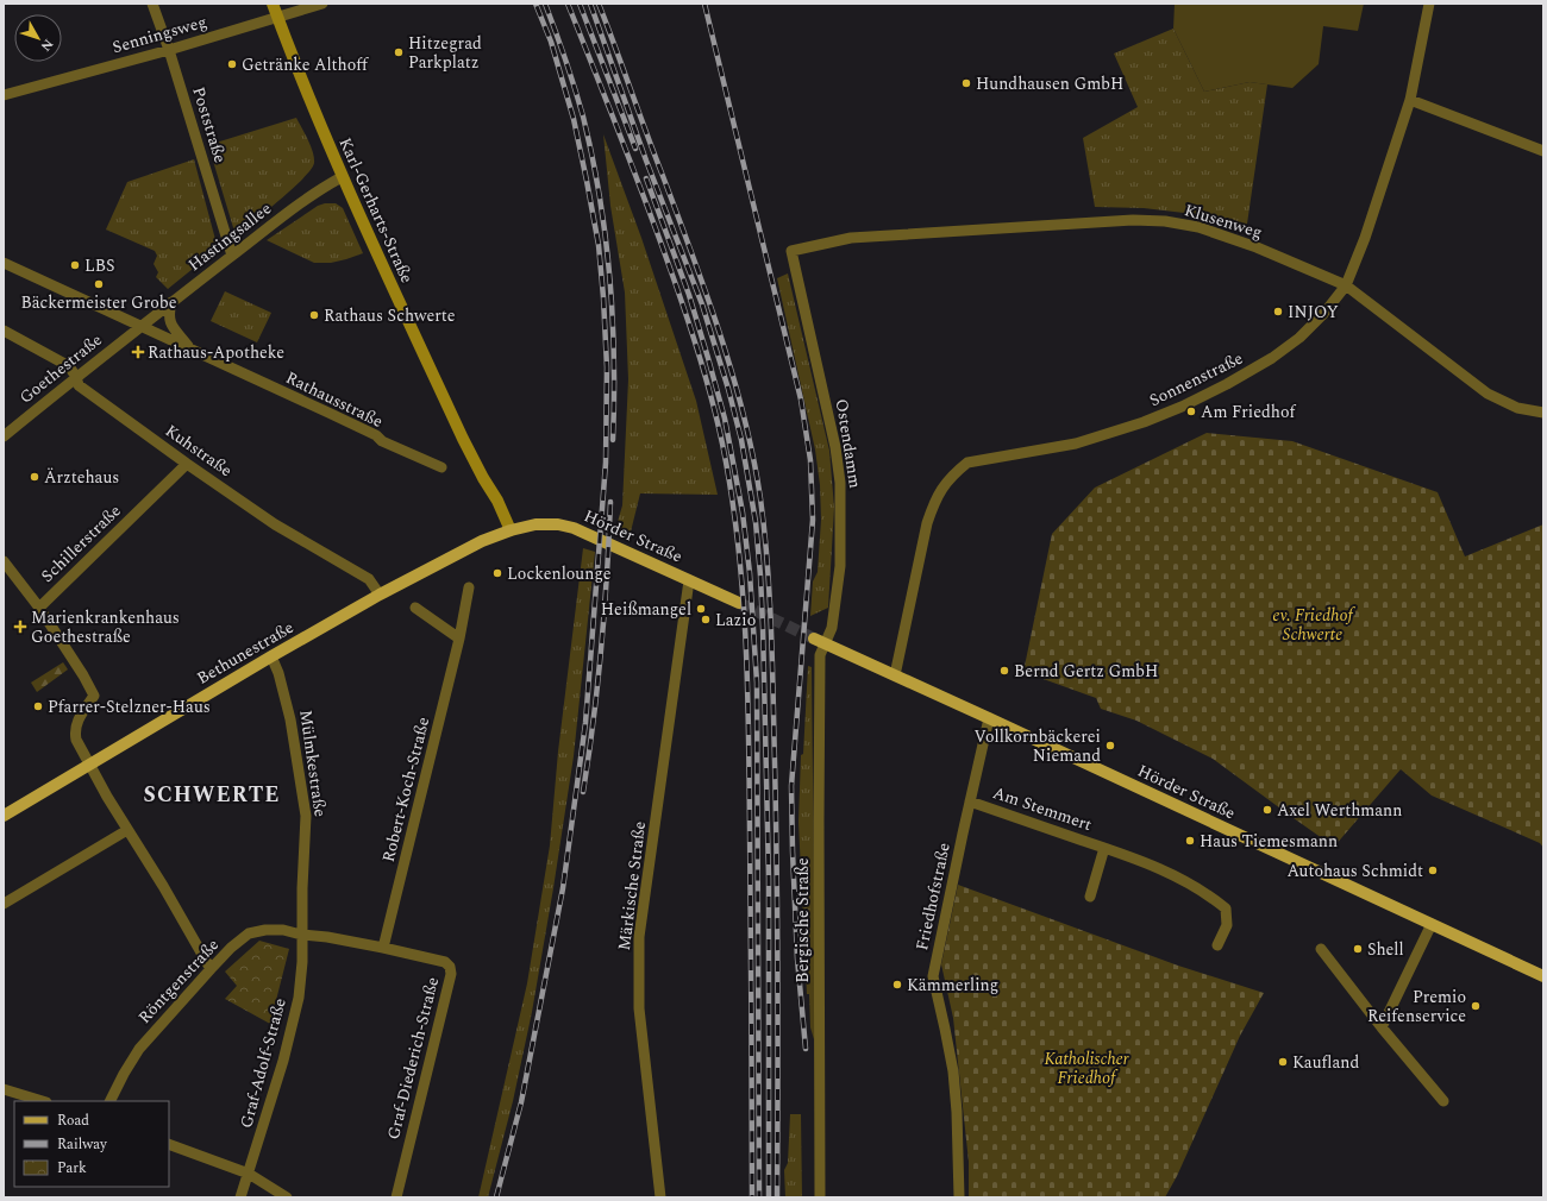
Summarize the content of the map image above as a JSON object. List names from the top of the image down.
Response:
{
  "streets": {
    "main road": ["Karl-Gerharts-Straße", "Hörder Straße", "Bethunestraße"],
    "street": [
      "Senningsweg",
      "Poststraße",
      "Klusenweg",
      "Hastingsallee",
      "Goethestraße",
      "Sonnenstraße",
      "Rathausstraße",
      "Ostendamm",
      "Kuhstraße",
      "Schillerstraße",
      "Mülmkestraße",
      "Robert-Koch-Straße",
      "Am Stemmert",
      "Märkische Straße",
      "Friedhofstraße",
      "Bergische Straße",
      "Röntgenstraße",
      "Graf-Diederich-Straße",
      "Graf-Adolf-Straße"
    ]
  },
  "crossings": [
    ["Senningsweg", "Poststraße"],
    ["Senningsweg", "Karl-Gerharts-Straße"],
    ["Poststraße", "Hastingsallee"],
    ["Karl-Gerharts-Straße", "Hastingsallee"],
    ["Karl-Gerharts-Straße", "Hörder Straße"],
    ["Karl-Gerharts-Straße", "Bethunestraße"],
    ["Klusenweg", "Sonnenstraße"],
    ["Klusenweg", "Ostendamm"],
    ["Hastingsallee", "Goethestraße"],
    ["Hastingsallee", "Rathausstraße"],
    ["Goethestraße", "Rathausstraße"],
    ["Goethestraße", "Kuhstraße"],
    ["Sonnenstraße", "Hörder Straße"],
    ["Ostendamm", "Hörder Straße"],
    ["Ostendamm", "Bergische Straße"],
    ["Kuhstraße", "Schillerstraße"],
    ["Kuhstraße", "Bethunestraße"],
    ["Hörder Straße", "Bethunestraße"],
    ["Hörder Straße", "Märkische Straße"],
    ["Hörder Straße", "Friedhofstraße"],
    ["Hörder Straße", "Bergische Straße"],
    ["Bethunestraße", "Mülmkestraße"],
    ["Mülmkestraße", "Röntgenstraße"],
    ["Mülmkestraße", "Graf-Adolf-Straße"],
    ["Robert-Koch-Straße", "Röntgenstraße"],
    ["Robert-Koch-Straße", "Graf-Diederich-Straße"],
    ["Am Stemmert", "Friedhofstraße"],
    ["Röntgenstraße", "Graf-Diederich-Straße"],
    ["Röntgenstraße", "Graf-Adolf-Straße"]
  ],
  "districts": ["SCHWERTE"],
  "parks": ["ev. Friedhof Schwerte", "Katholischer Friedhof"],
  "places": {
    "other": [
      "Hitzegrad Parkplatz",
      "Getränke Althoff",
      "Hundhausen GmbH",
      "LBS",
      "Bäckermeister Grobe",
      "INJOY",
      "Rathaus Schwerte",
      "Am Friedhof",
      "Ärztehaus",
      "Lockenlounge",
      "Heißmangel",
      "Lazio",
      "Bernd Gertz GmbH",
      "Pfarrer-Stelzner-Haus",
      "Vollkornbäckerei Niemand",
      "Axel Werthmann",
      "Haus Tiemesmann",
      "Autohaus Schmidt",
      "Shell",
      "Kämmerling",
      "Premio Reifenservice",
      "Kaufland"
    ],
    "health": ["Rathaus-Apotheke", "Marienkrankenhaus Goethestraße"]
  },
  "legend": ["Road", "Railway", "Park"],
  "north": "bottom right"
}
